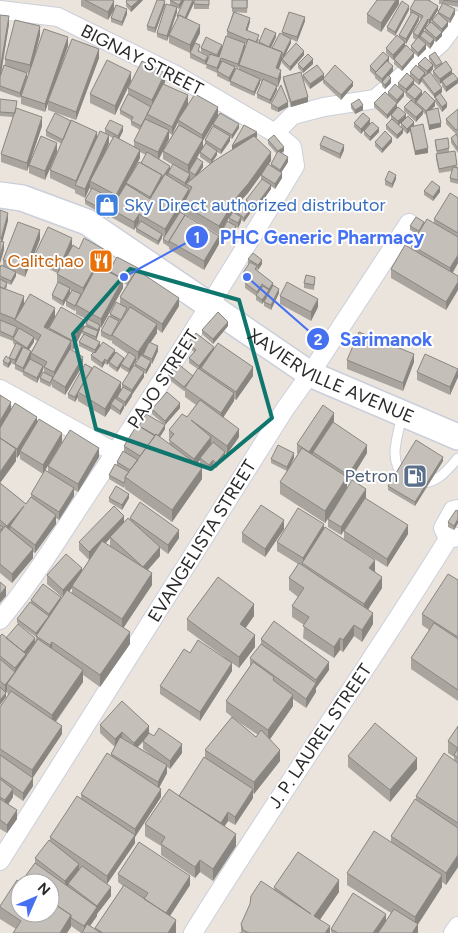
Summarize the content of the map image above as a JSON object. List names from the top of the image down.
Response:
{
  "streets": {
    "main road": ["XAVIERVILLE AVENUE"],
    "street": [
      "BIGNAY STREET",
      "PAJO STREET",
      "EVANGELISTA STREET",
      "J. P. LAUREL STREET"
    ]
  },
  "crossings": [
    ["BIGNAY STREET", "PAJO STREET"],
    ["XAVIERVILLE AVENUE", "PAJO STREET"],
    ["XAVIERVILLE AVENUE", "EVANGELISTA STREET"]
  ],
  "places": {
    "shop": ["Sky Direct authorized distributor"],
    "restaurant": ["Calitchao"],
    "other": ["PHC Generic Pharmacy", "Sarimanok"],
    "fuel station": ["Petron"]
  },
  "north": "top right"
}
